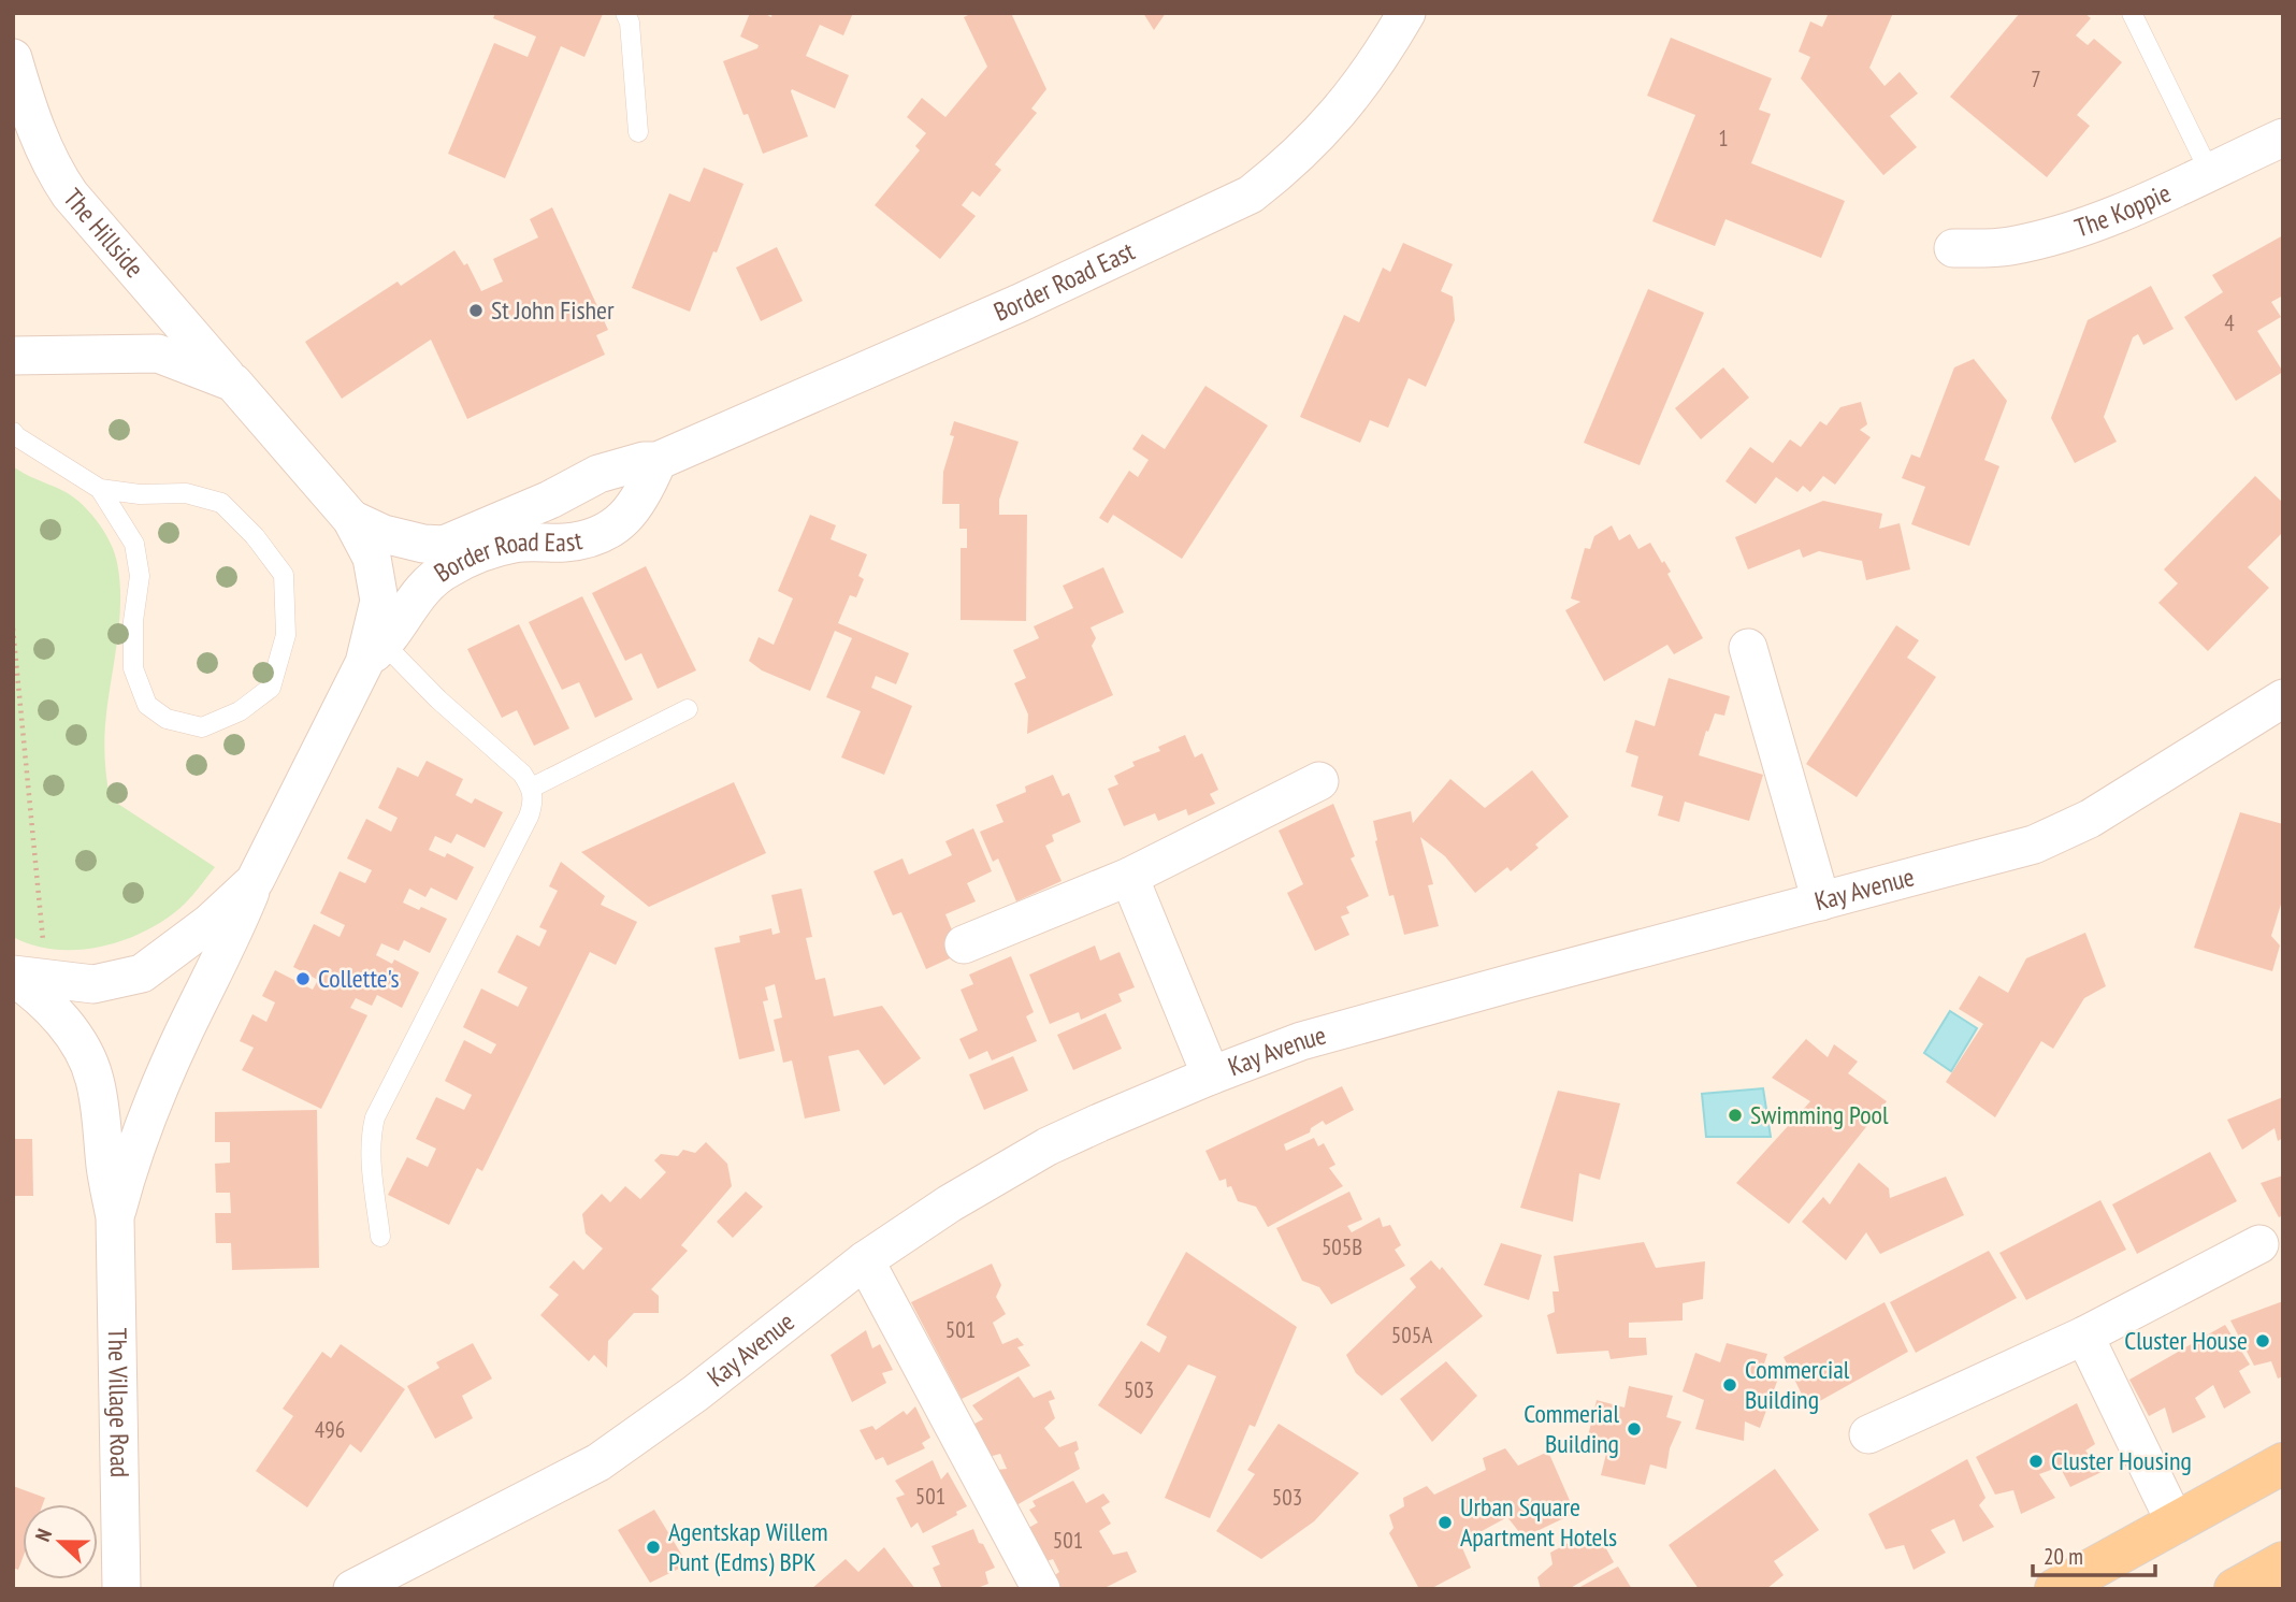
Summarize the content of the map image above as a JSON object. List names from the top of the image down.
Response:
{
  "streets": {
    "street": [
      "The Koppie",
      "The Hillside",
      "Border Road East",
      "Kay Avenue",
      "The Village Road"
    ]
  },
  "crossings": [
    ["The Hillside", "Border Road East"],
    ["Border Road East", "The Village Road"]
  ],
  "places": [
    "St John Fisher",
    "Collette's",
    "Swimming Pool",
    "Cluster House",
    "Commercial Building",
    "Commerial Building",
    "Cluster Housing",
    "Urban Square Apartment Hotels",
    "Agentskap Willem Punt (Edms) BPK"
  ],
  "house_numbers": [
    "7",
    "1",
    "4",
    "505B",
    "501",
    "505A",
    "503",
    "496",
    "501",
    "503",
    "501"
  ],
  "scale_bar": "20 m",
  "north": "left"
}
